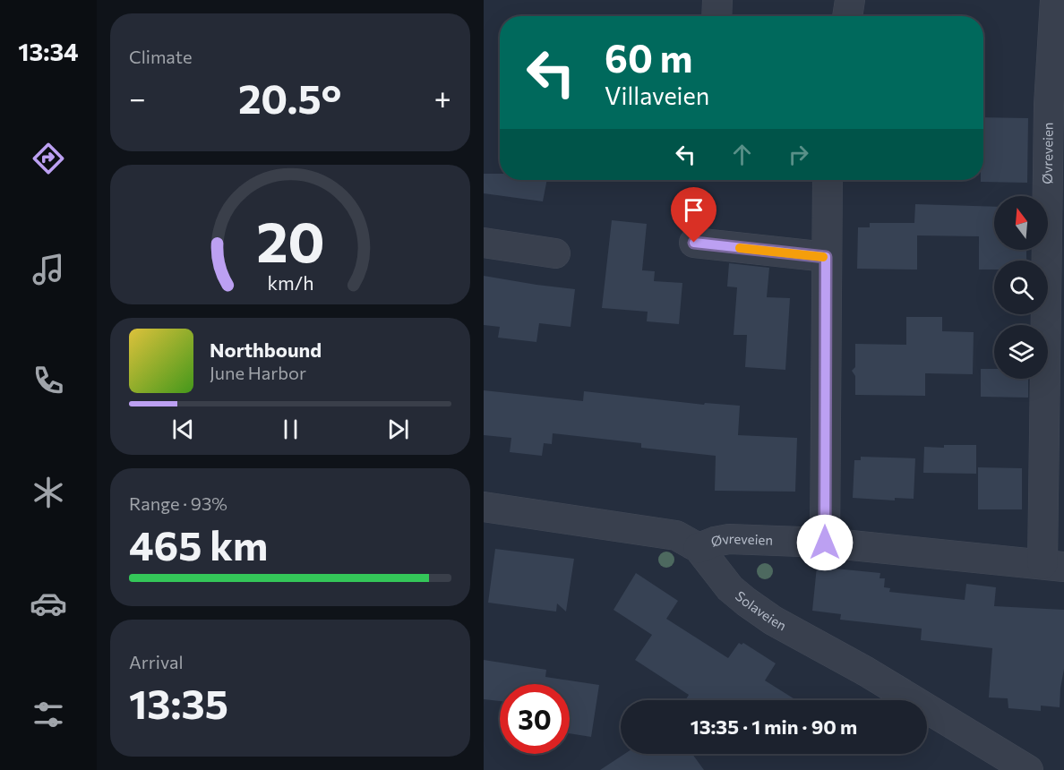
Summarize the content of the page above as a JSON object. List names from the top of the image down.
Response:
{
  "streets": {
    "street": ["Øvreveien", "Solaveien"]
  },
  "crossings": [
    ["Øvreveien", "Solaveien"]
  ],
  "north": "top",
  "page": {
    "tabs": "13:34",
    "tile": [
      "Climate",
      ["Range · 93%", "465 km"],
      ["Arrival", "13:35"]
    ],
    "turn": ["60 m", "Villaveien"],
    "heat": ["−", "20.5°", "+"],
    "song": ["Northbound", "June Harbor"],
    "limit": "30",
    "trip": "13:35 · 1 min · 90 m",
    "gauge": ["20", "km/h"]
  }
}
